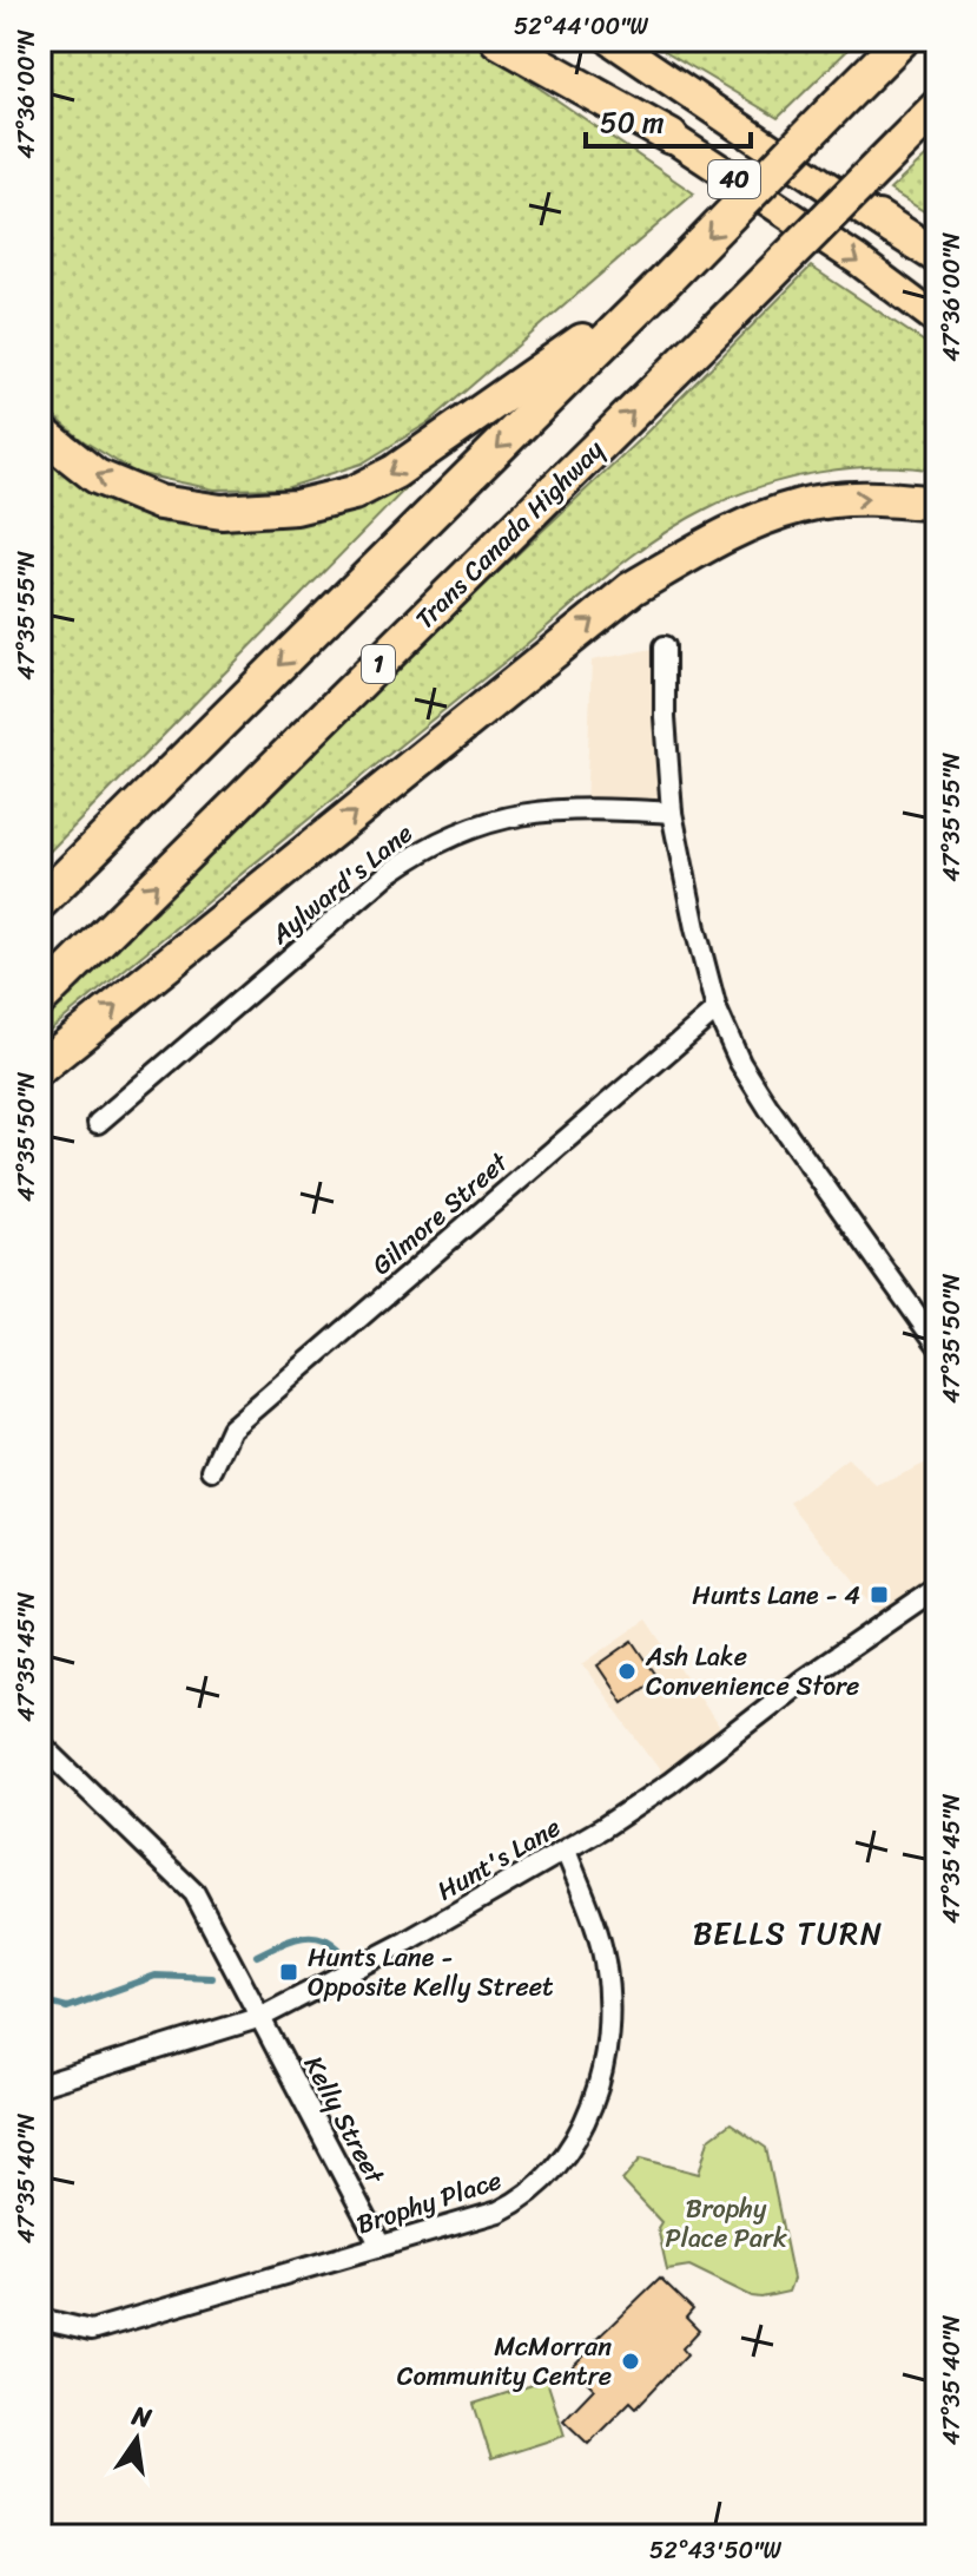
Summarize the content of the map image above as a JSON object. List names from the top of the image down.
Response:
{
  "streets": {
    "highway": ["Trans Canada Highway", "1"],
    "main road": ["40"],
    "street": [
      "Aylward's Lane",
      "Gilmore Street",
      "Hunt's Lane",
      "Kelly Street",
      "Brophy Place"
    ]
  },
  "crossings": [
    ["Hunt's Lane", "Kelly Street"],
    ["Hunt's Lane", "Brophy Place"],
    ["Kelly Street", "Brophy Place"]
  ],
  "districts": ["BELLS TURN"],
  "parks": ["Brophy Place Park"],
  "places": {
    "transit": ["Hunts Lane - 4", "Hunts Lane - Opposite Kelly Street"],
    "other": ["Ash Lake Convenience Store", "McMorran Community Centre"]
  },
  "scale_bar": "50 m",
  "north": "top",
  "coordinates": [
    "52°44'00\"W",
    "47°36'00\"N",
    "47°35'55\"N",
    "47°35'50\"N",
    "47°35'45\"N",
    "47°35'40\"N",
    "52°43'50\"W"
  ]
}
